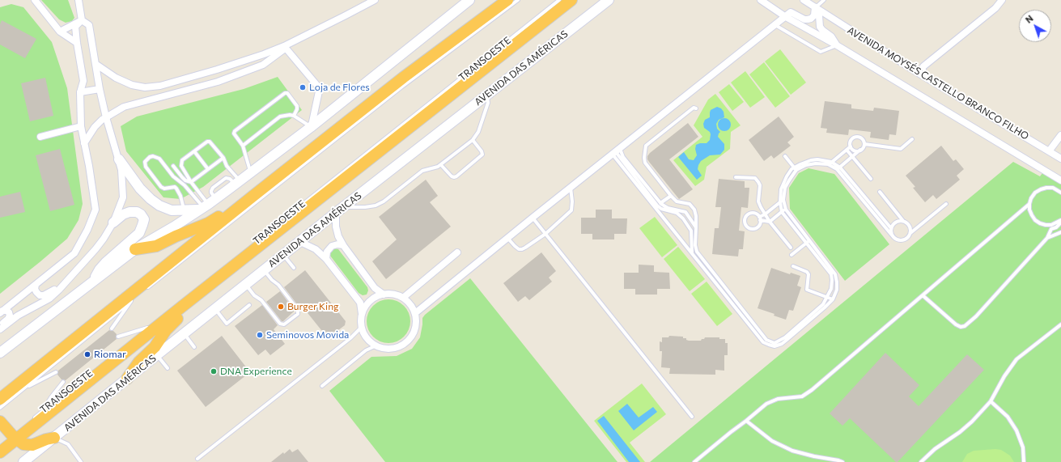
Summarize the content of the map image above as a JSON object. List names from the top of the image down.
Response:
{
  "streets": {
    "main road": ["AVENIDA DAS AMÉRICAS"],
    "street": ["AVENIDA MOYSÉS CASTELLO BRANCO FILHO"],
    "lane": ["TRANSOESTE"]
  },
  "places": [
    "Loja de Flores",
    "Burger King",
    "Seminovos Movida",
    "Riomar",
    "DNA Experience"
  ],
  "north": "top left"
}
